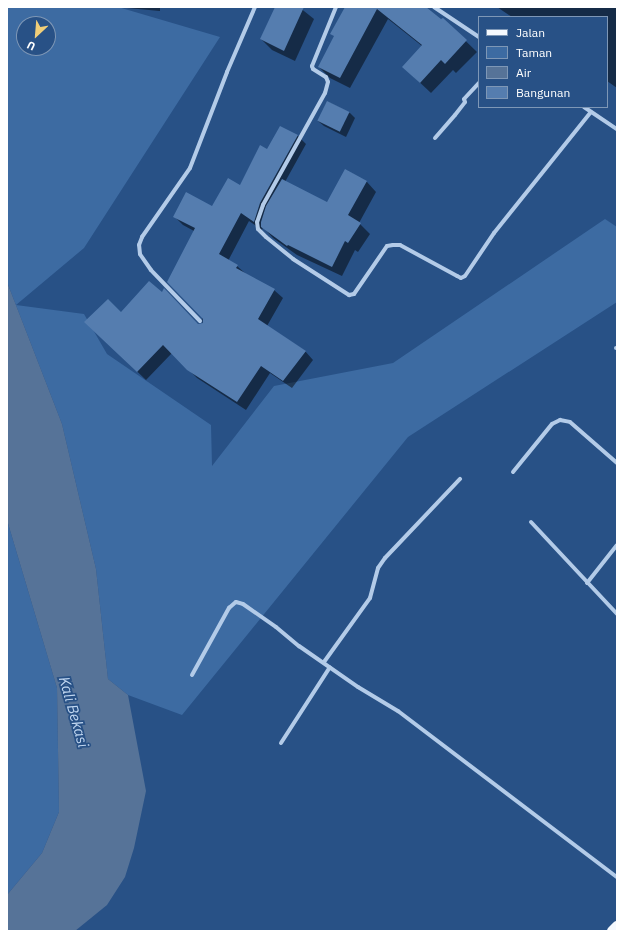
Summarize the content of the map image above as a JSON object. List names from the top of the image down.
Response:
{
  "water": ["Kali Bekasi"],
  "legend": [
    "Jalan",
    "Taman",
    "Air",
    "Bangunan"
  ],
  "north": "bottom left"
}
